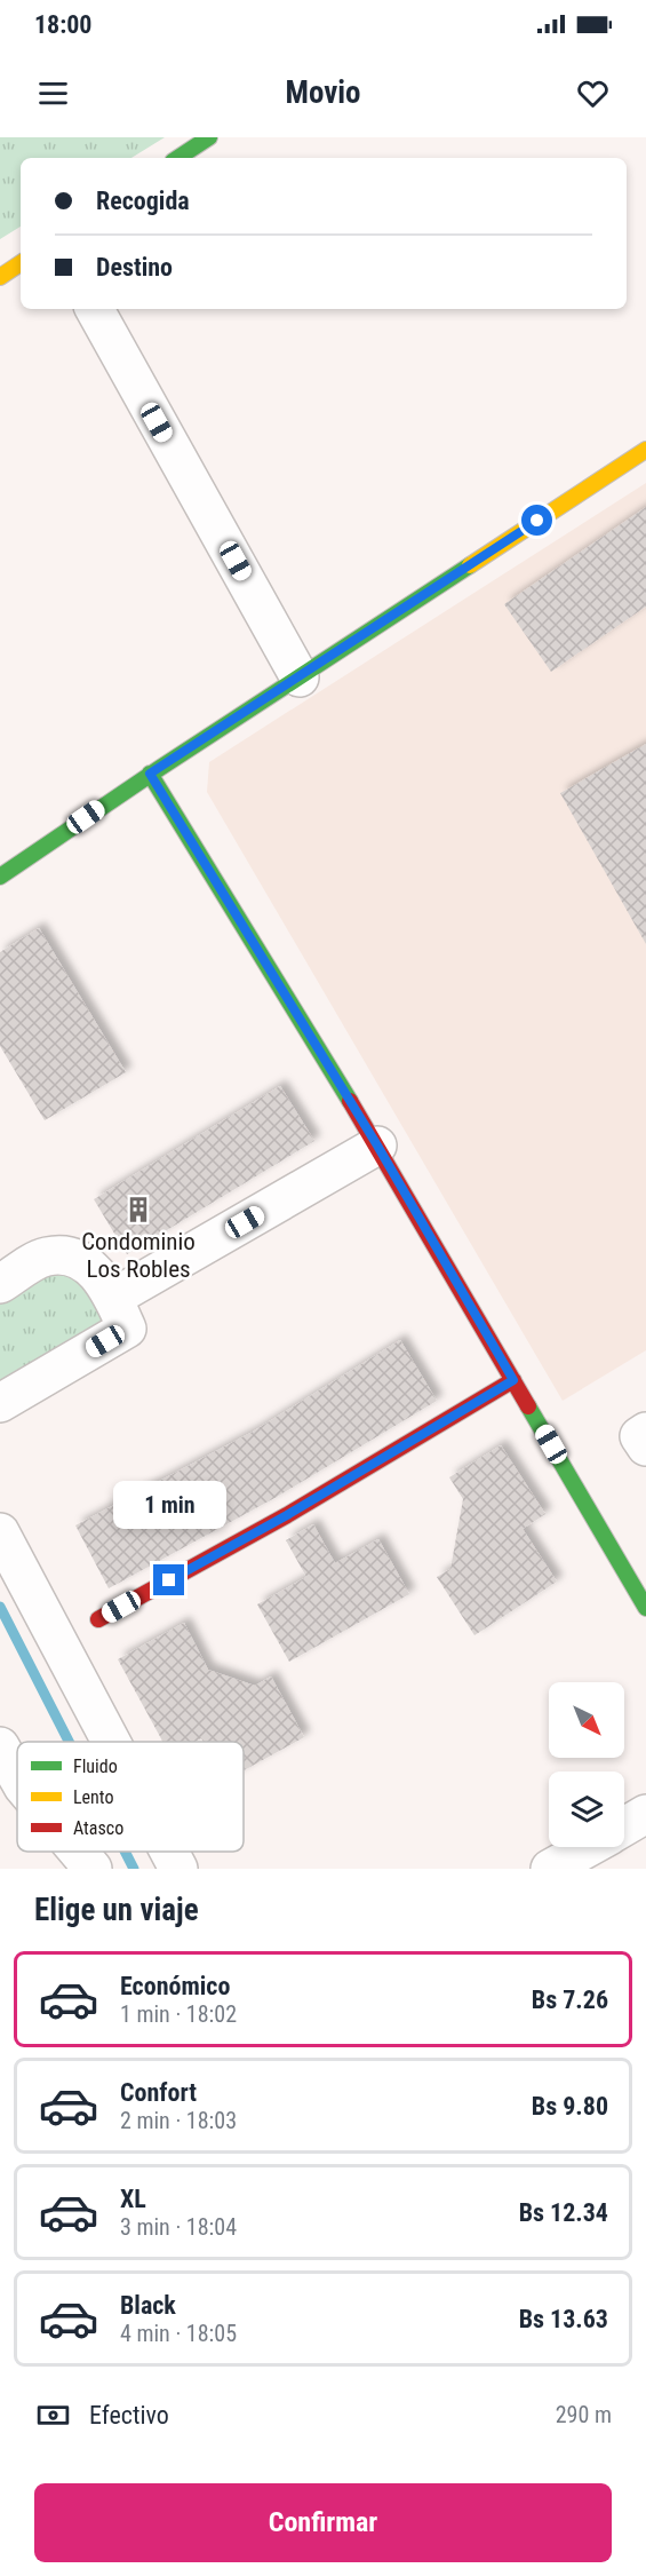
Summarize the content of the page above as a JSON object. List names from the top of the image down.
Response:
{
  "places": {
    "building": ["Condominio Los Robles"]
  },
  "legend": ["Fluido", "Lento", "Atasco"],
  "north": "bottom right",
  "page": {
    "status": "18:00",
    "header": "Movio",
    "banner": ["Recogida", "Destino"],
    "bubble": "1 min",
    "heading": "Elige un viaje",
    "list": [
      {
        "name": "Económico",
        "note": "1 min · 18:02",
        "value": "Bs 7.26"
      },
      {
        "name": "Confort",
        "note": "2 min · 18:03",
        "value": "Bs 9.80"
      },
      {
        "name": "XL",
        "note": "3 min · 18:04",
        "value": "Bs 12.34"
      },
      {
        "name": "Black",
        "note": "4 min · 18:05",
        "value": "Bs 13.63"
      }
    ],
    "pay": ["Efectivo", "290 m"],
    "buttons": "Confirmar"
  }
}
